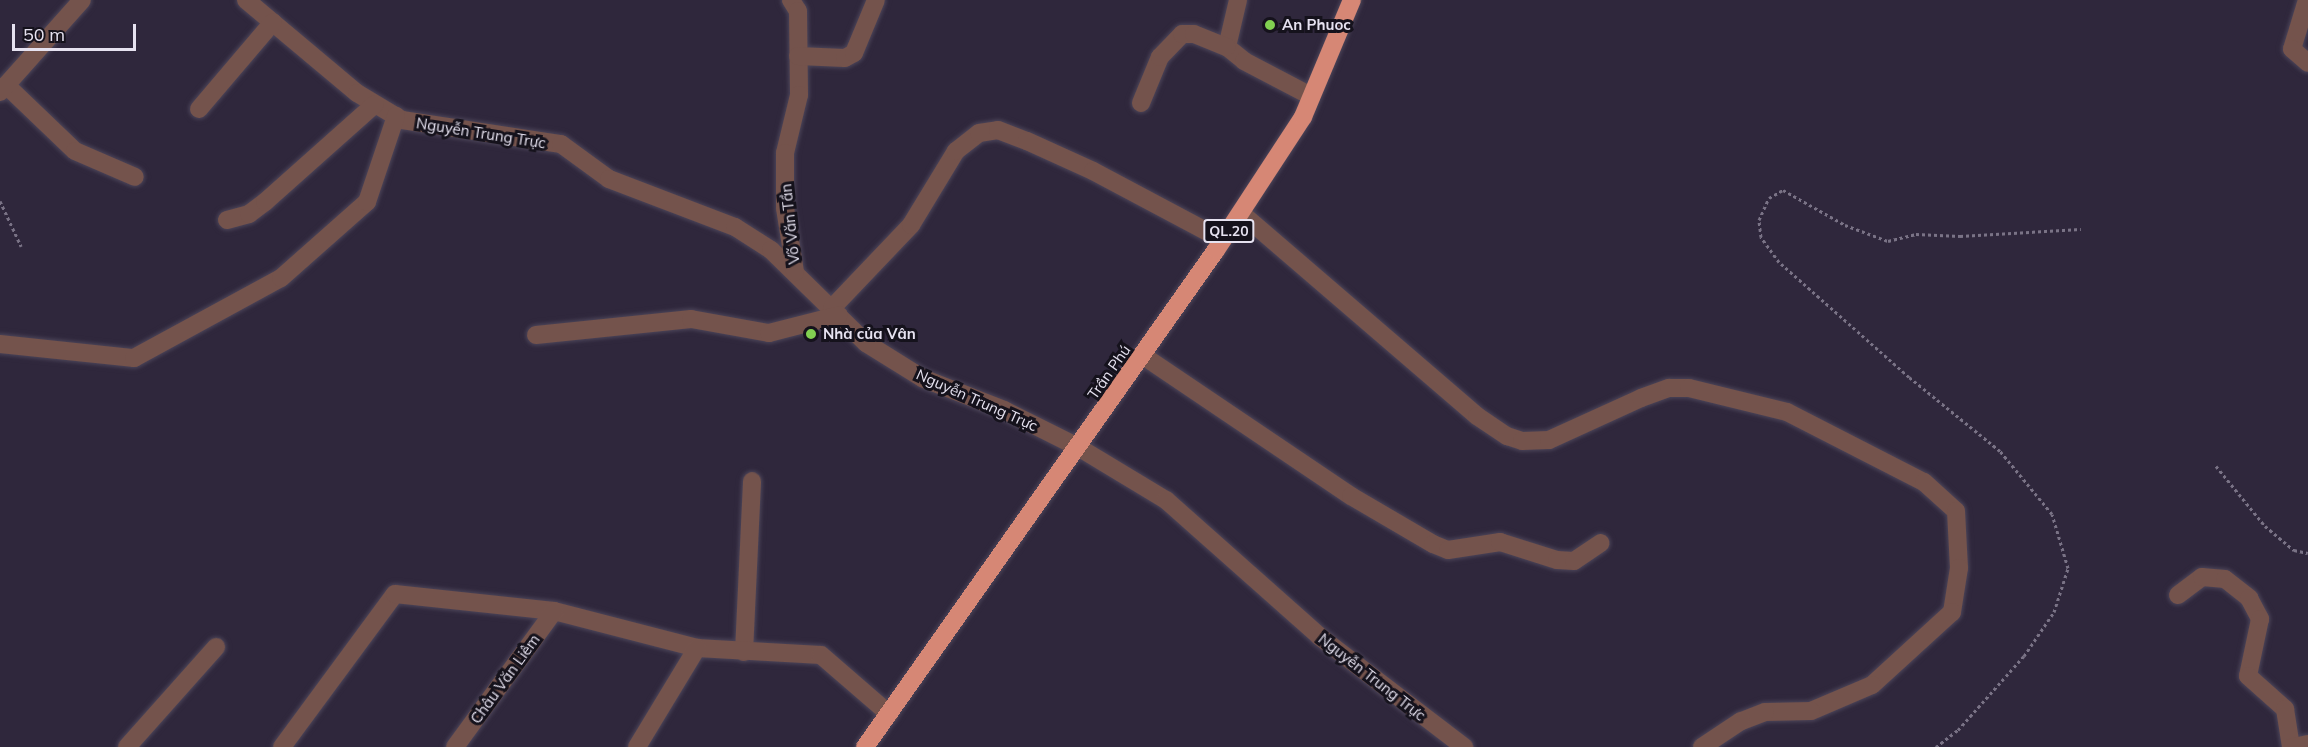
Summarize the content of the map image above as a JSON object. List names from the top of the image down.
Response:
{
  "streets": {
    "highway": ["QL.20", "Trần Phú"],
    "street": ["Nguyễn Trung Trực", "Võ Văn Tần", "Châu Văn Liêm"]
  },
  "crossings": [
    ["Nguyễn Trung Trực", "Võ Văn Tần"],
    ["Nguyễn Trung Trực", "Trần Phú"]
  ],
  "places": ["An Phuoc", "Nhà của Vân"],
  "scale_bar": "50 m"
}
